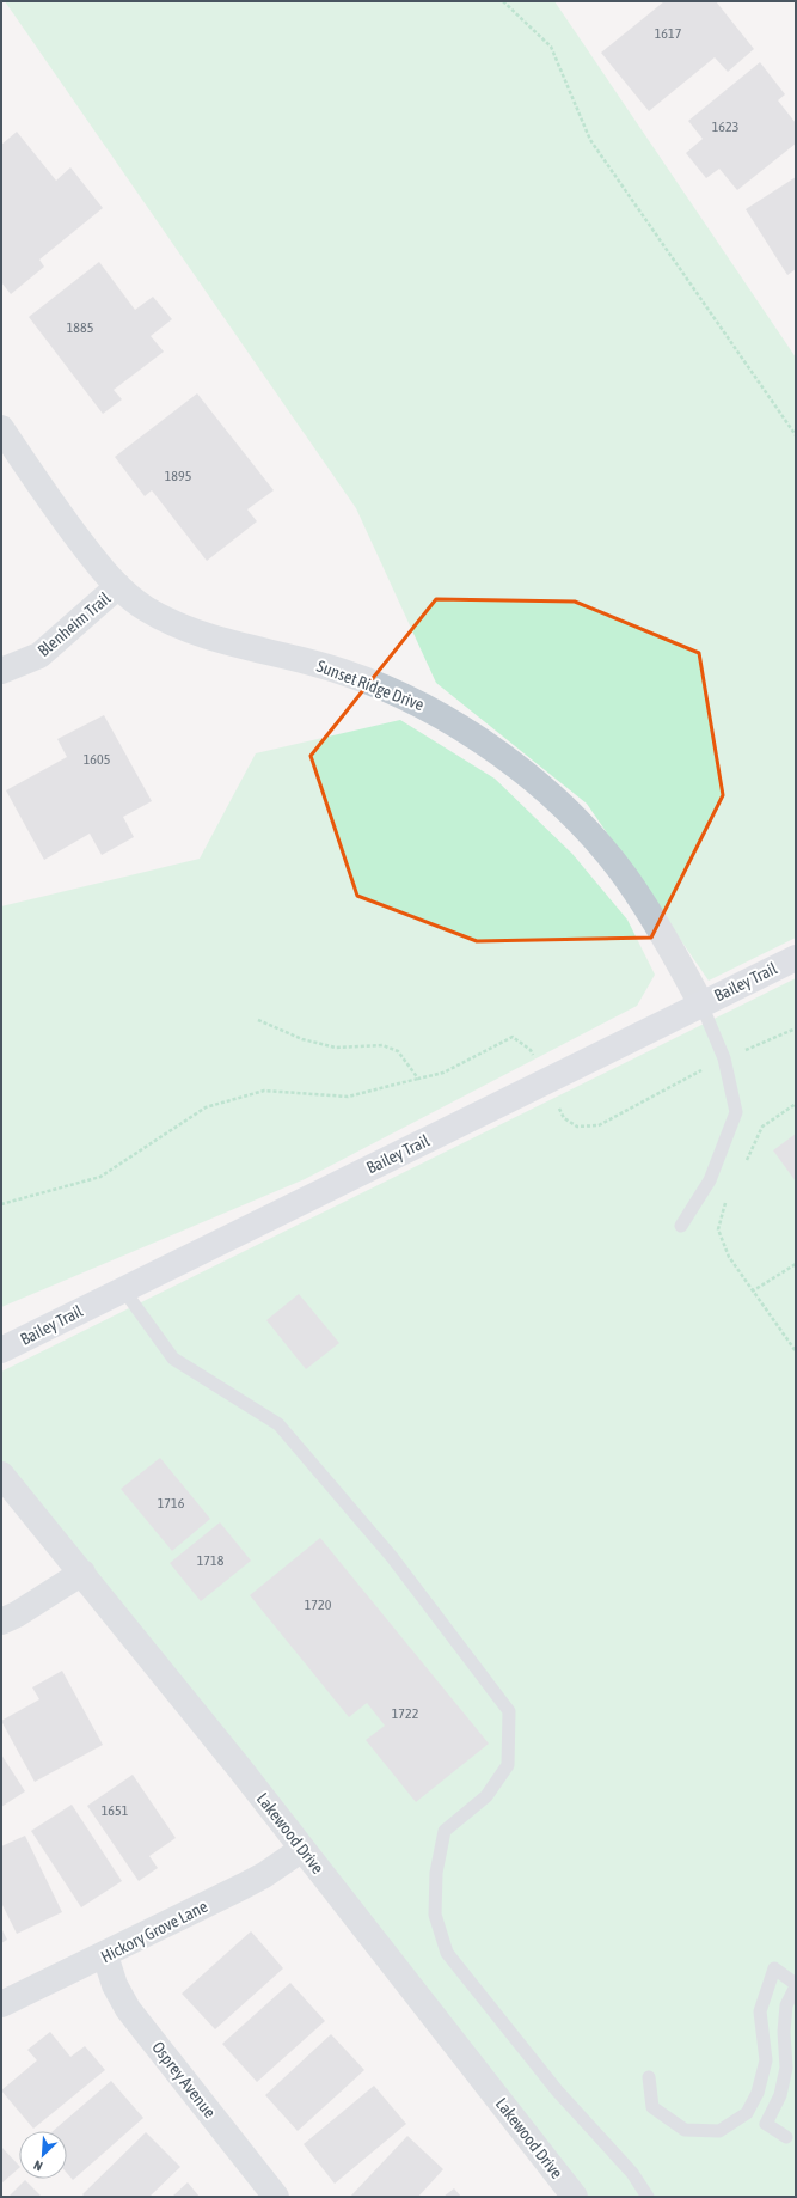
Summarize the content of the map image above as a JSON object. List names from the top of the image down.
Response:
{
  "streets": {
    "street": [
      "Blenheim Trail",
      "Sunset Ridge Drive",
      "Bailey Trail",
      "Lakewood Drive",
      "Hickory Grove Lane",
      "Osprey Avenue"
    ]
  },
  "crossings": [
    ["Blenheim Trail", "Sunset Ridge Drive"],
    ["Sunset Ridge Drive", "Bailey Trail"],
    ["Lakewood Drive", "Hickory Grove Lane"],
    ["Hickory Grove Lane", "Osprey Avenue"]
  ],
  "house_numbers": [
    "1617",
    "1623",
    "1885",
    "1895",
    "1605",
    "1716",
    "1718",
    "1720",
    "1722",
    "1651"
  ],
  "north": "bottom left"
}
